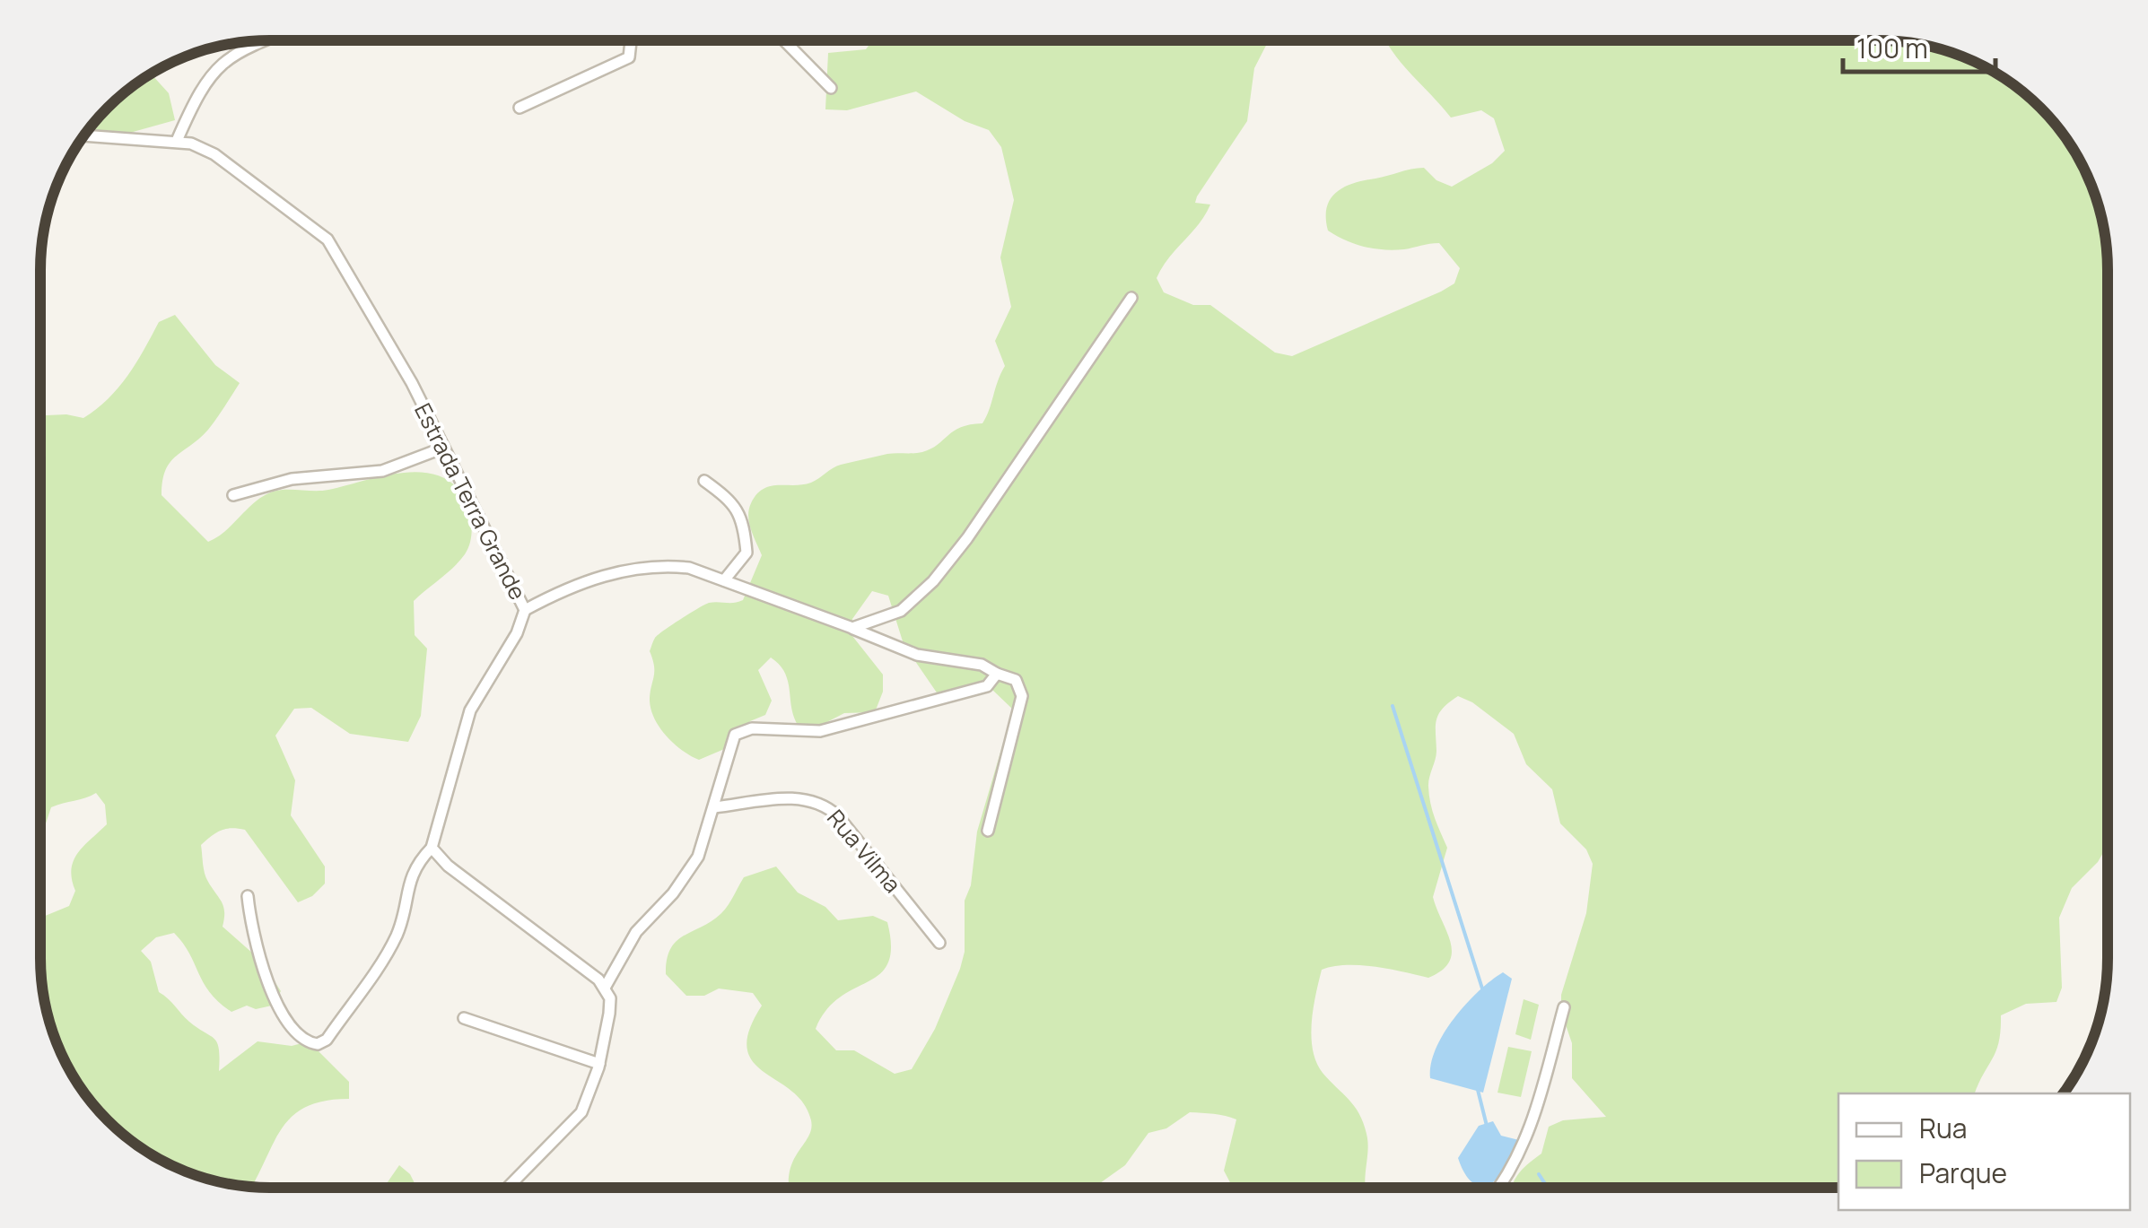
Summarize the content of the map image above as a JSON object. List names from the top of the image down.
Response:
{
  "streets": {
    "street": ["Estrada Terra Grande", "Rua Vilma"]
  },
  "legend": ["Rua", "Parque"],
  "scale_bar": "100 m"
}
